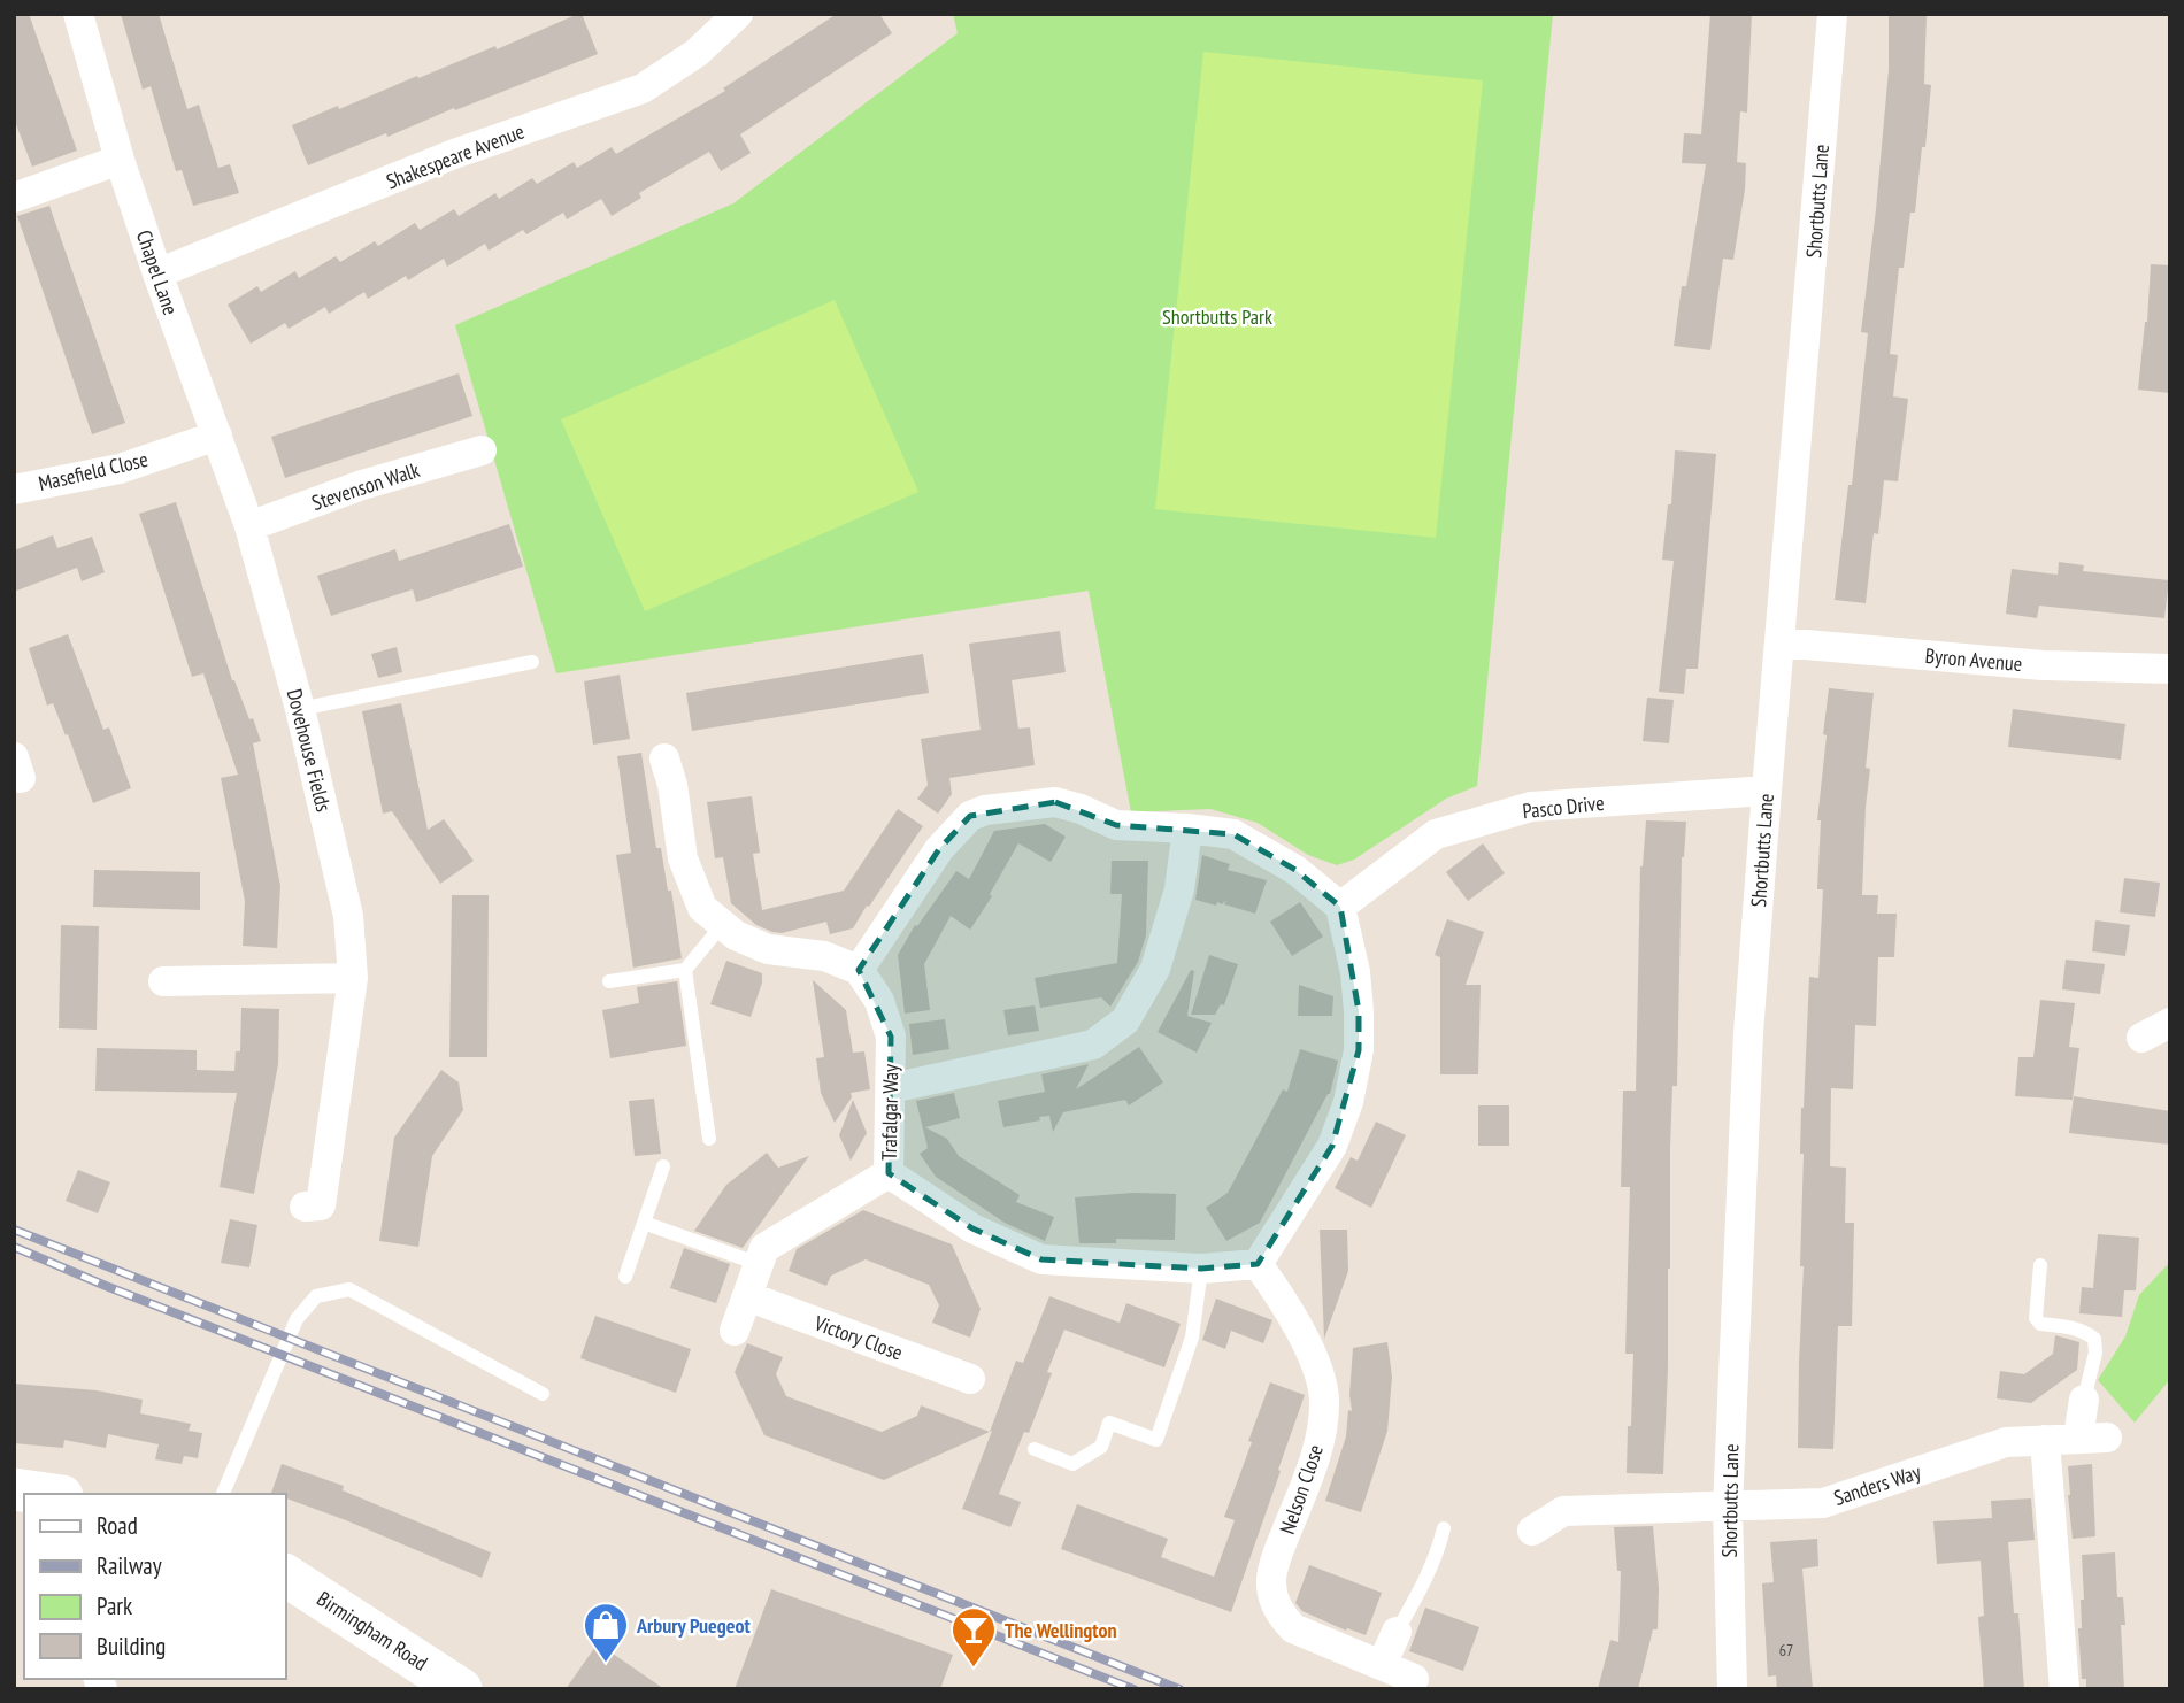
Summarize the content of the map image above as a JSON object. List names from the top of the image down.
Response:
{
  "streets": {
    "street": [
      "Shakespeare Avenue",
      "Shortbutts Lane",
      "Chapel Lane",
      "Masefield Close",
      "Stevenson Walk",
      "Byron Avenue",
      "Dovehouse Fields",
      "Pasco Drive",
      "Trafalgar Way",
      "Victory Close",
      "Sanders Way",
      "Nelson Close",
      "Birmingham Road"
    ]
  },
  "crossings": [
    ["Shakespeare Avenue", "Chapel Lane"],
    ["Shortbutts Lane", "Byron Avenue"],
    ["Shortbutts Lane", "Pasco Drive"],
    ["Shortbutts Lane", "Sanders Way"],
    ["Chapel Lane", "Masefield Close"],
    ["Chapel Lane", "Stevenson Walk"],
    ["Chapel Lane", "Dovehouse Fields"],
    ["Stevenson Walk", "Dovehouse Fields"],
    ["Trafalgar Way", "Nelson Close"]
  ],
  "parks": ["Shortbutts Park"],
  "places": {
    "shop": ["Arbury Puegeot"],
    "bar": ["The Wellington"]
  },
  "house_numbers": ["67"],
  "legend": [
    "Road",
    "Railway",
    "Park",
    "Building"
  ]
}
